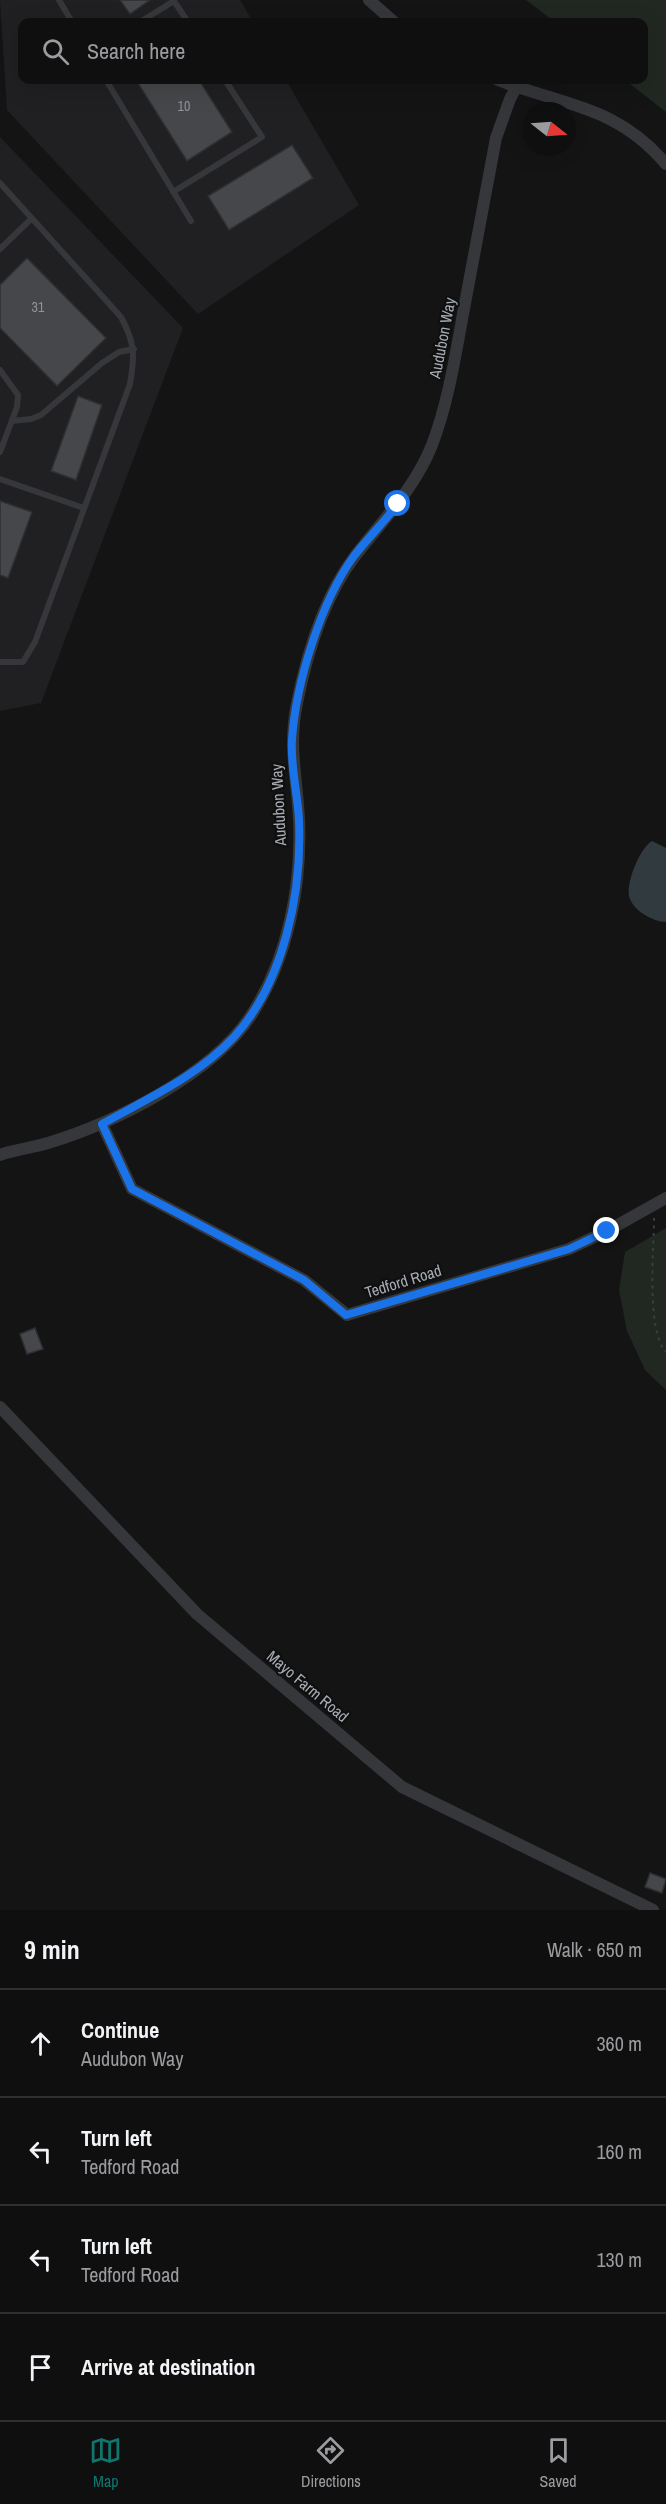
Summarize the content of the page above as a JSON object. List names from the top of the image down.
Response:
{
  "streets": {
    "street": ["Audubon Way", "Tedford Road", "Mayo Farm Road"]
  },
  "crossings": [
    ["Audubon Way", "Tedford Road"]
  ],
  "house_numbers": ["10", "31"],
  "north": "right",
  "page": {
    "search": "Search here",
    "heading": ["9 min", "Walk · 650 m"],
    "list": [
      ["Continue", "Audubon Way", "360 m"],
      ["Turn left", "Tedford Road", "160 m"],
      ["Turn left", "Tedford Road", "130 m"],
      "Arrive at destination"
    ],
    "nav": ["Map", "Directions", "Saved"]
  }
}
